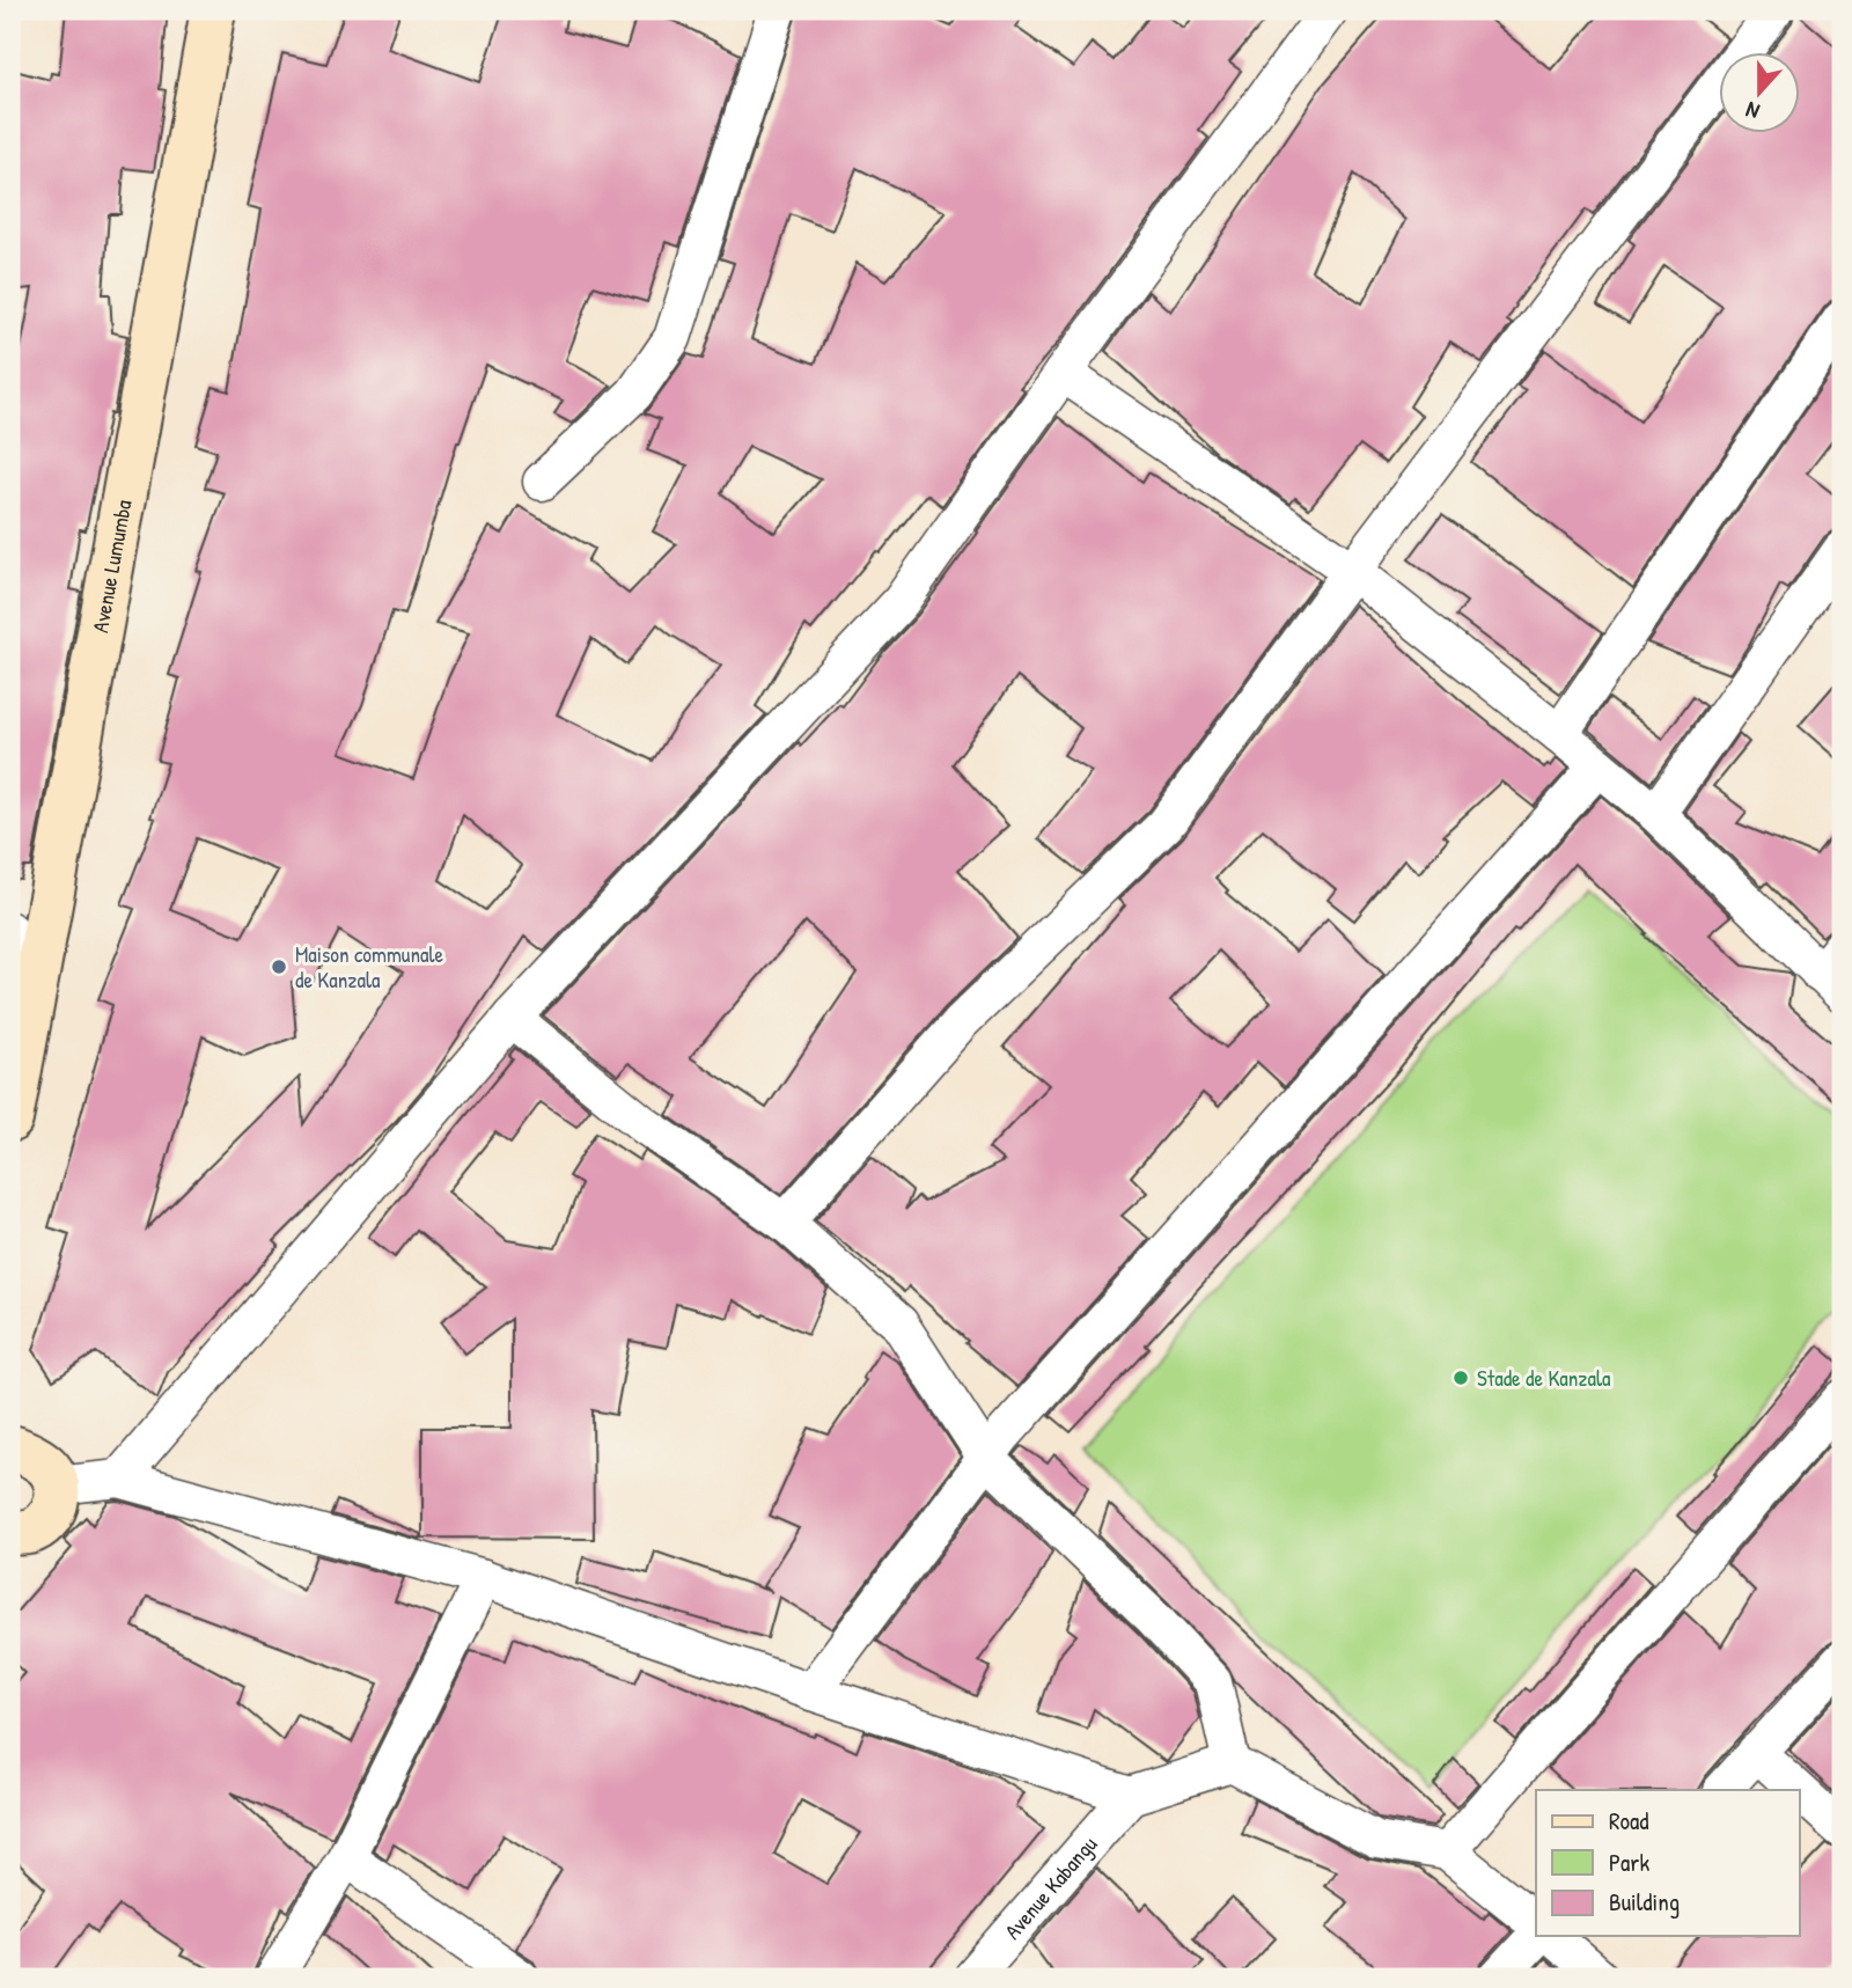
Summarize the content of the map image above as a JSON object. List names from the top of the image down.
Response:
{
  "streets": {
    "main road": ["Avenue Lumumba"],
    "street": ["Avenue Kabangu"]
  },
  "places": ["Maison communale de Kanzala", "Stade de Kanzala"],
  "legend": ["Road", "Park", "Building"],
  "north": "bottom"
}
